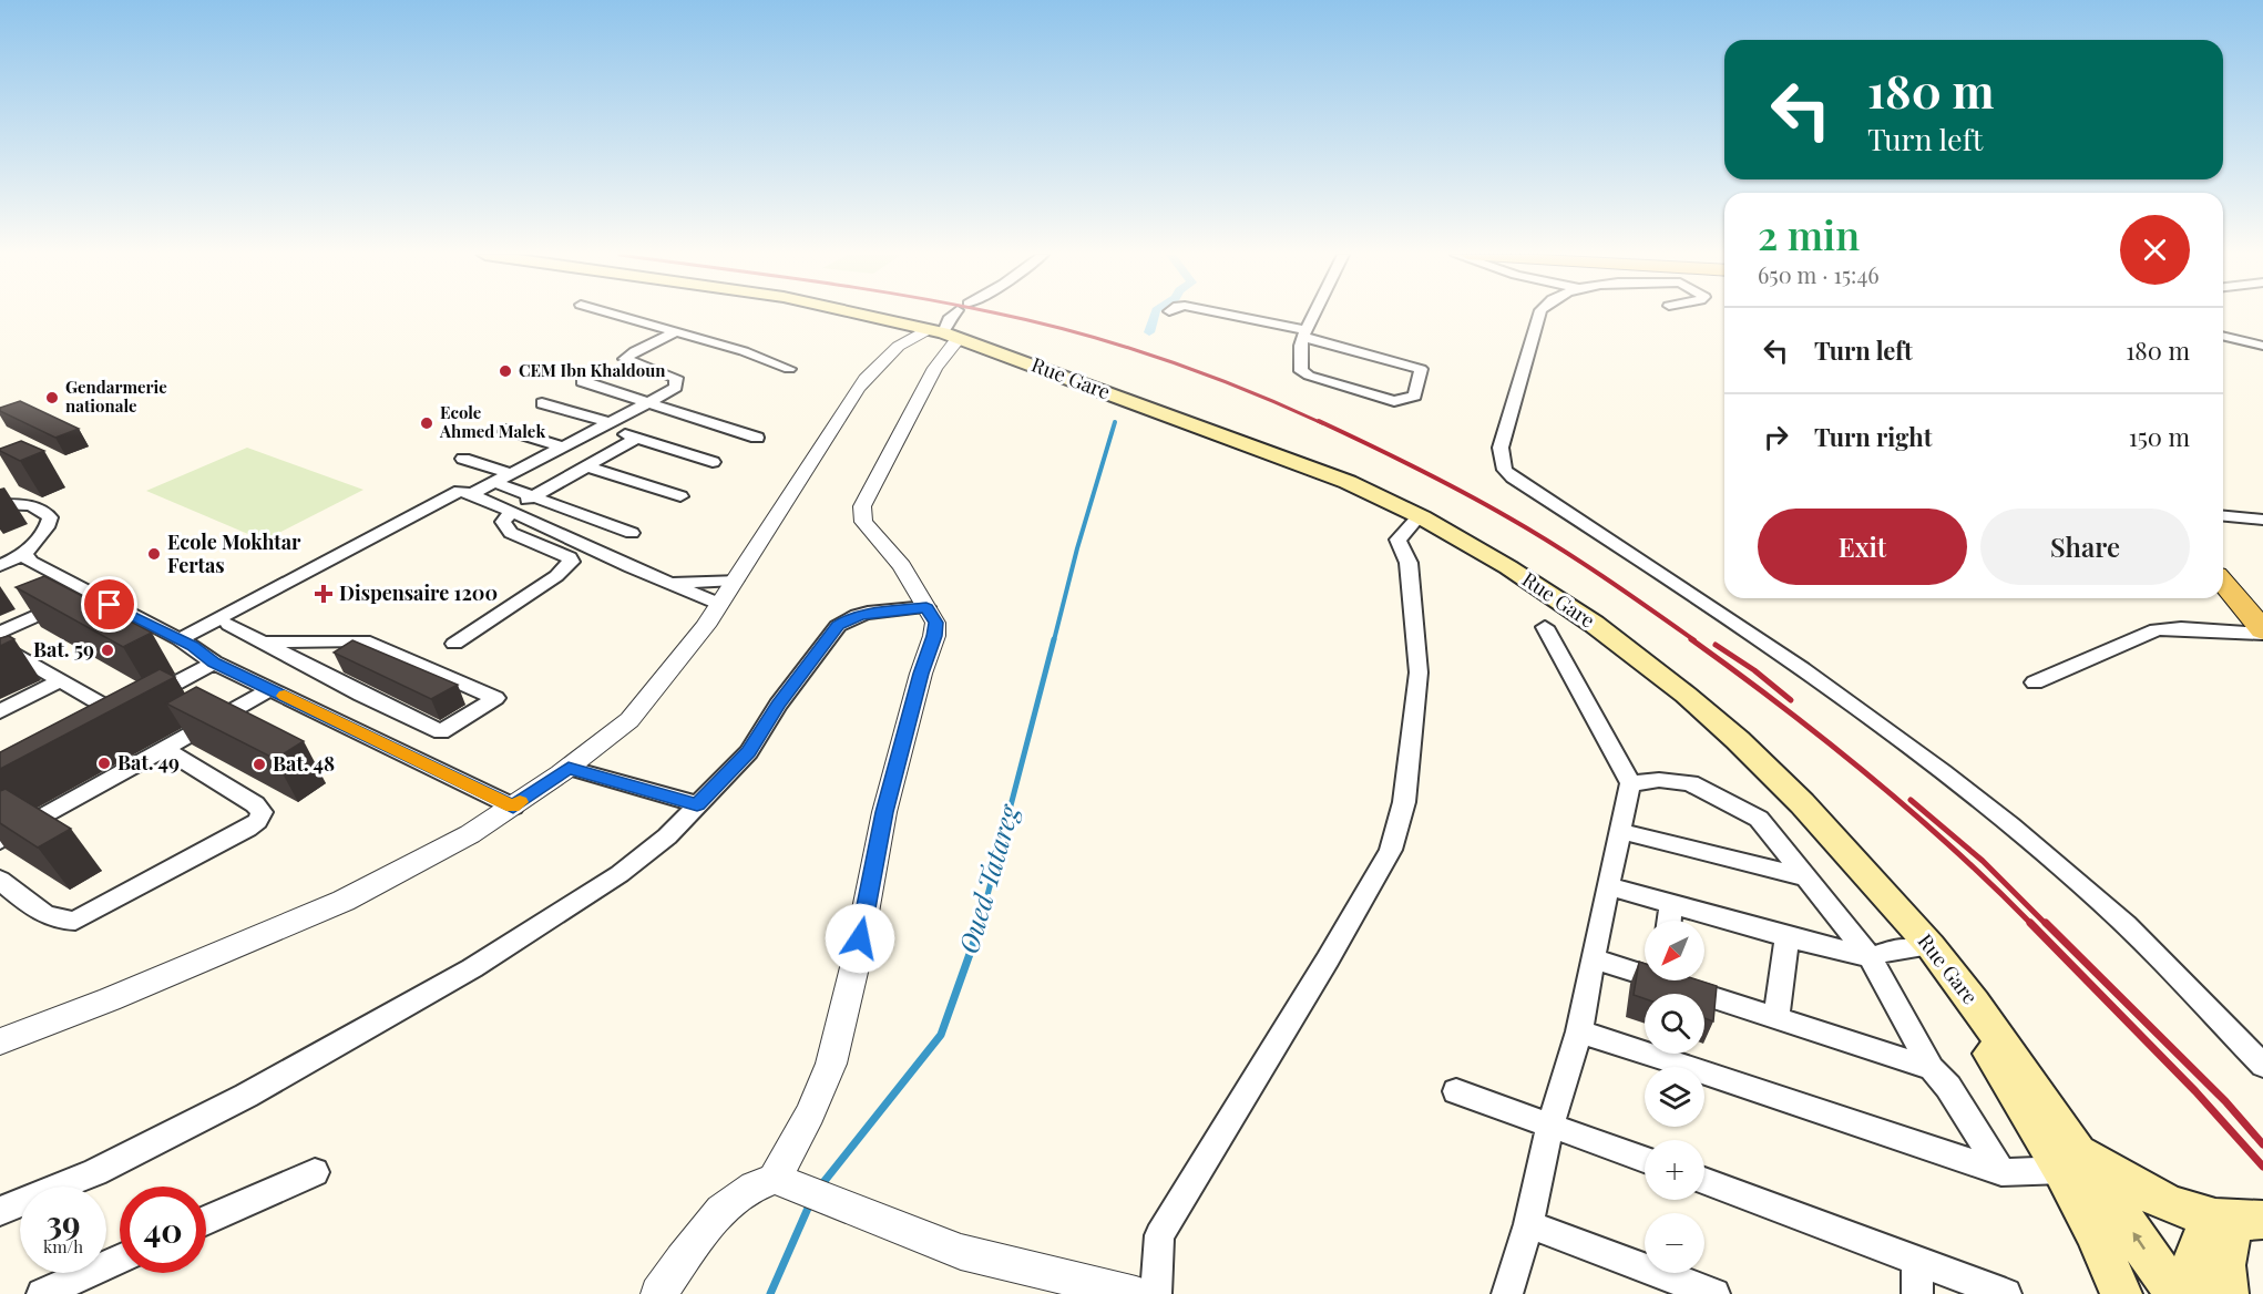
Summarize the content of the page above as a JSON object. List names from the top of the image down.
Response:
{
  "streets": {
    "main road": ["Rue Gare"]
  },
  "water": ["Oued Tatareg"],
  "places": {
    "other": [
      "CEM Ibn Khaldoun",
      "Gendarmerie nationale",
      "Ecole Ahmed Malek",
      "Ecole Mokhtar Fertas",
      "Bat. 59",
      "Bat. 49",
      "Bat. 48"
    ],
    "health": ["Dispensaire 1200"]
  },
  "north": "bottom left",
  "page": {
    "turn": ["180 m", "Turn left"],
    "heading": ["2 min", "650 m · 15:46"],
    "list": [
      {
        "name": "Turn left",
        "value": "180 m"
      },
      {
        "name": "Turn right",
        "value": "150 m"
      }
    ],
    "buttons": ["Exit", "Share"],
    "map_buttons": ["+", "−"],
    "speed": "39 km/h",
    "limit": "40"
  }
}
